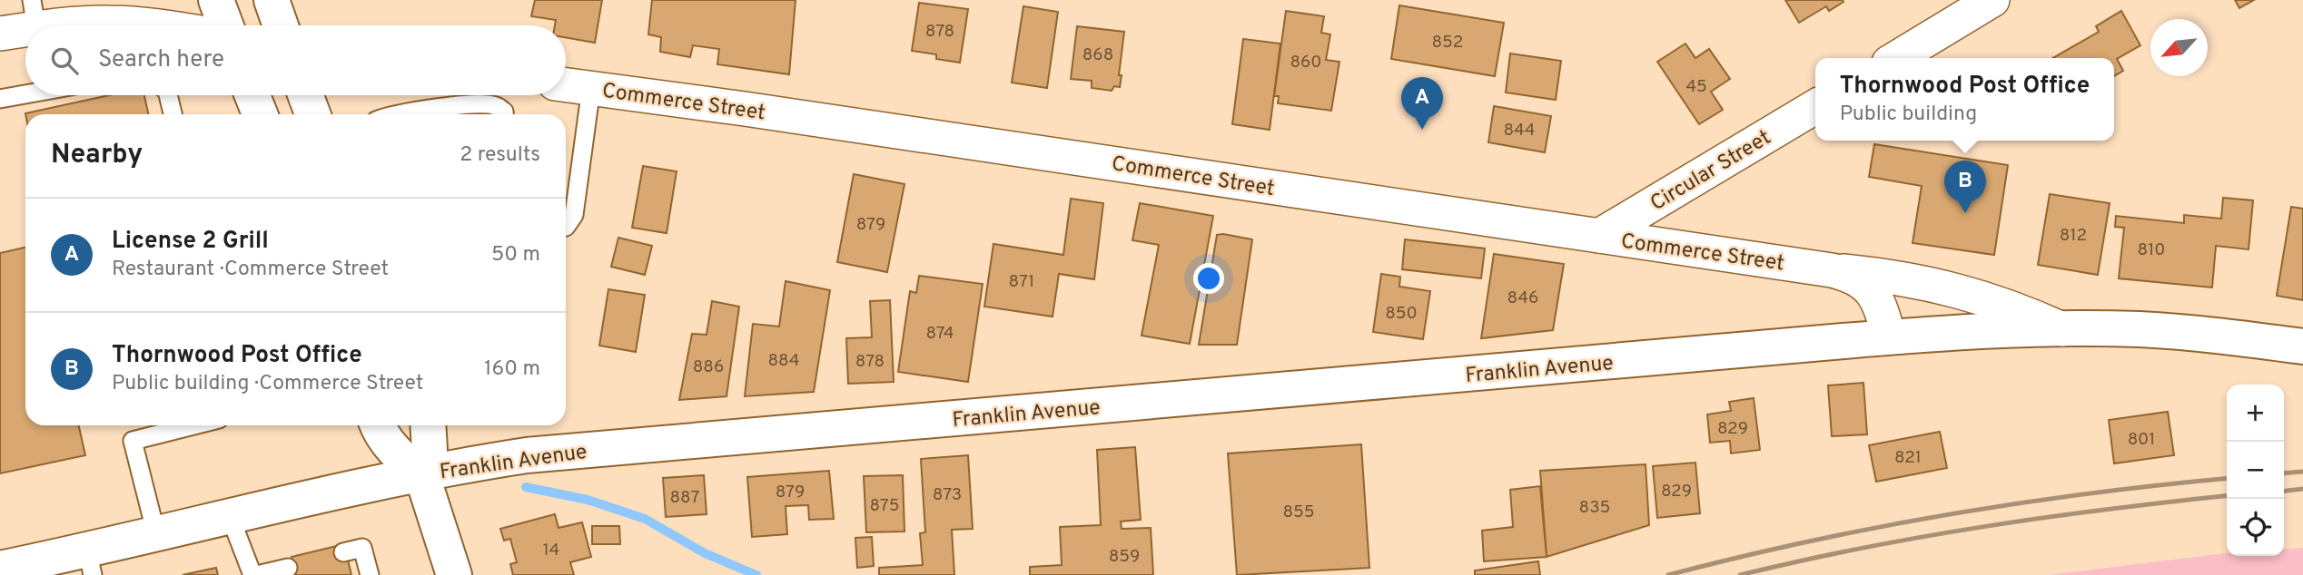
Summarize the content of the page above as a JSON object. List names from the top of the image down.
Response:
{
  "streets": {
    "main road": ["Commerce Street", "Franklin Avenue"],
    "street": ["Circular Street"]
  },
  "crossings": [
    ["Commerce Street", "Circular Street"],
    ["Commerce Street", "Franklin Avenue"]
  ],
  "house_numbers": [
    "878",
    "852",
    "868",
    "860",
    "45",
    "844",
    "879",
    "812",
    "810",
    "871",
    "846",
    "850",
    "874",
    "884",
    "878",
    "886",
    "829",
    "801",
    "821",
    "829",
    "879",
    "873",
    "887",
    "875",
    "835",
    "855",
    "14",
    "859"
  ],
  "north": "bottom left",
  "page": {
    "search": "Search here",
    "popup": ["Thornwood Post Office", "Public building"],
    "pins": ["A", "B"],
    "heading": ["Nearby", "2 results"],
    "list": [
      {
        "mark": "A",
        "name": "License 2 Grill",
        "note": "Restaurant · Commerce Street",
        "value": "50 m"
      },
      {
        "mark": "B",
        "name": "Thornwood Post Office",
        "note": "Public building · Commerce Street",
        "value": "160 m"
      }
    ],
    "map_buttons": ["+", "−"]
  }
}
